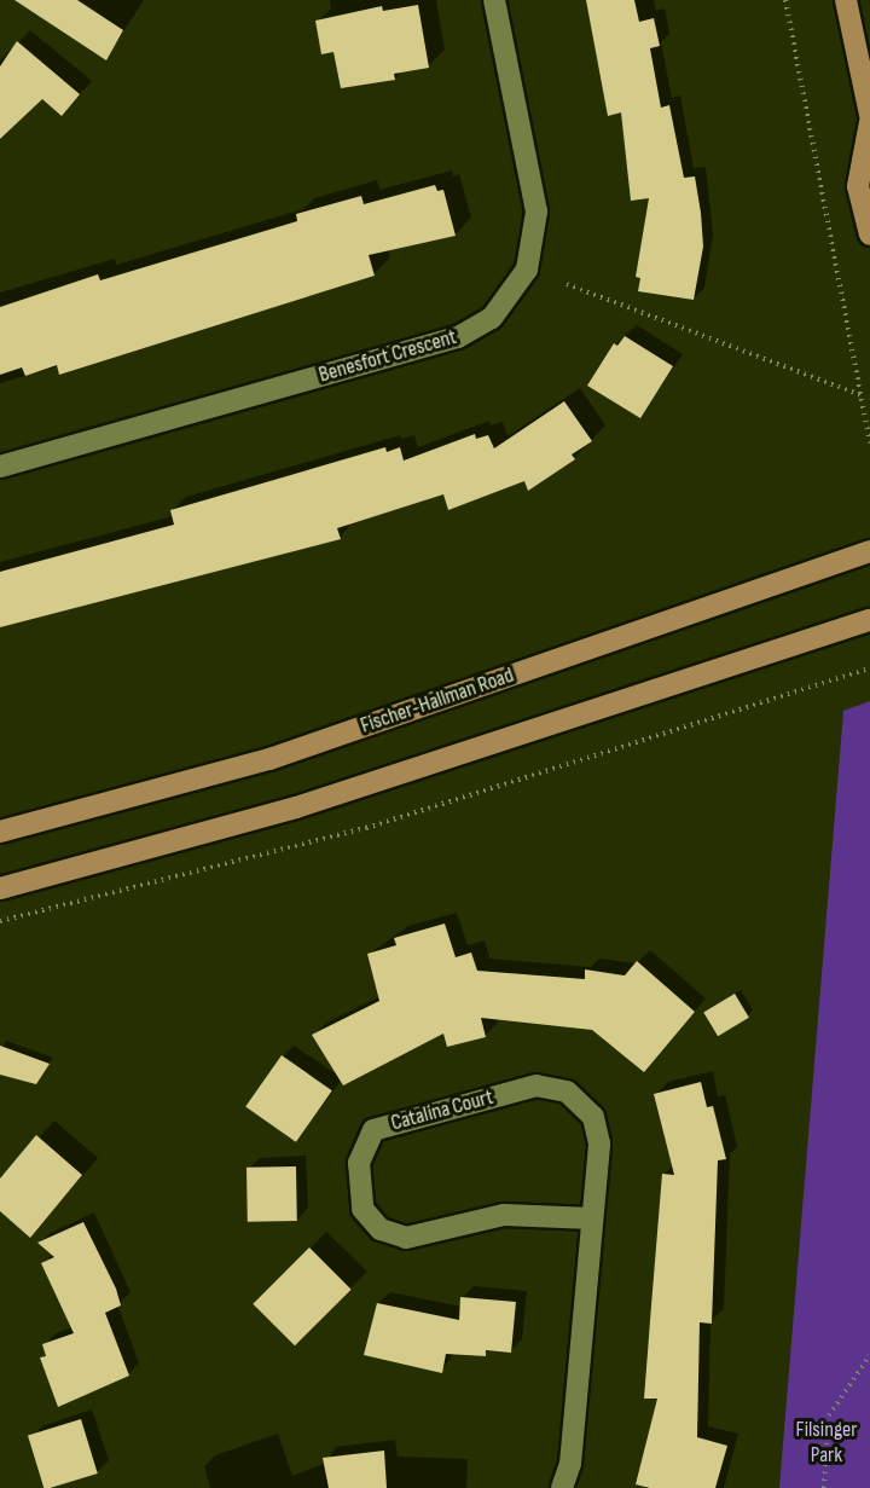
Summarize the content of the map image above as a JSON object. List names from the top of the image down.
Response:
{
  "streets": {
    "main road": ["Fischer-Hallman Road"],
    "street": ["Benesfort Crescent", "Catalina Court"]
  },
  "parks": ["Filsinger Park"]
}
